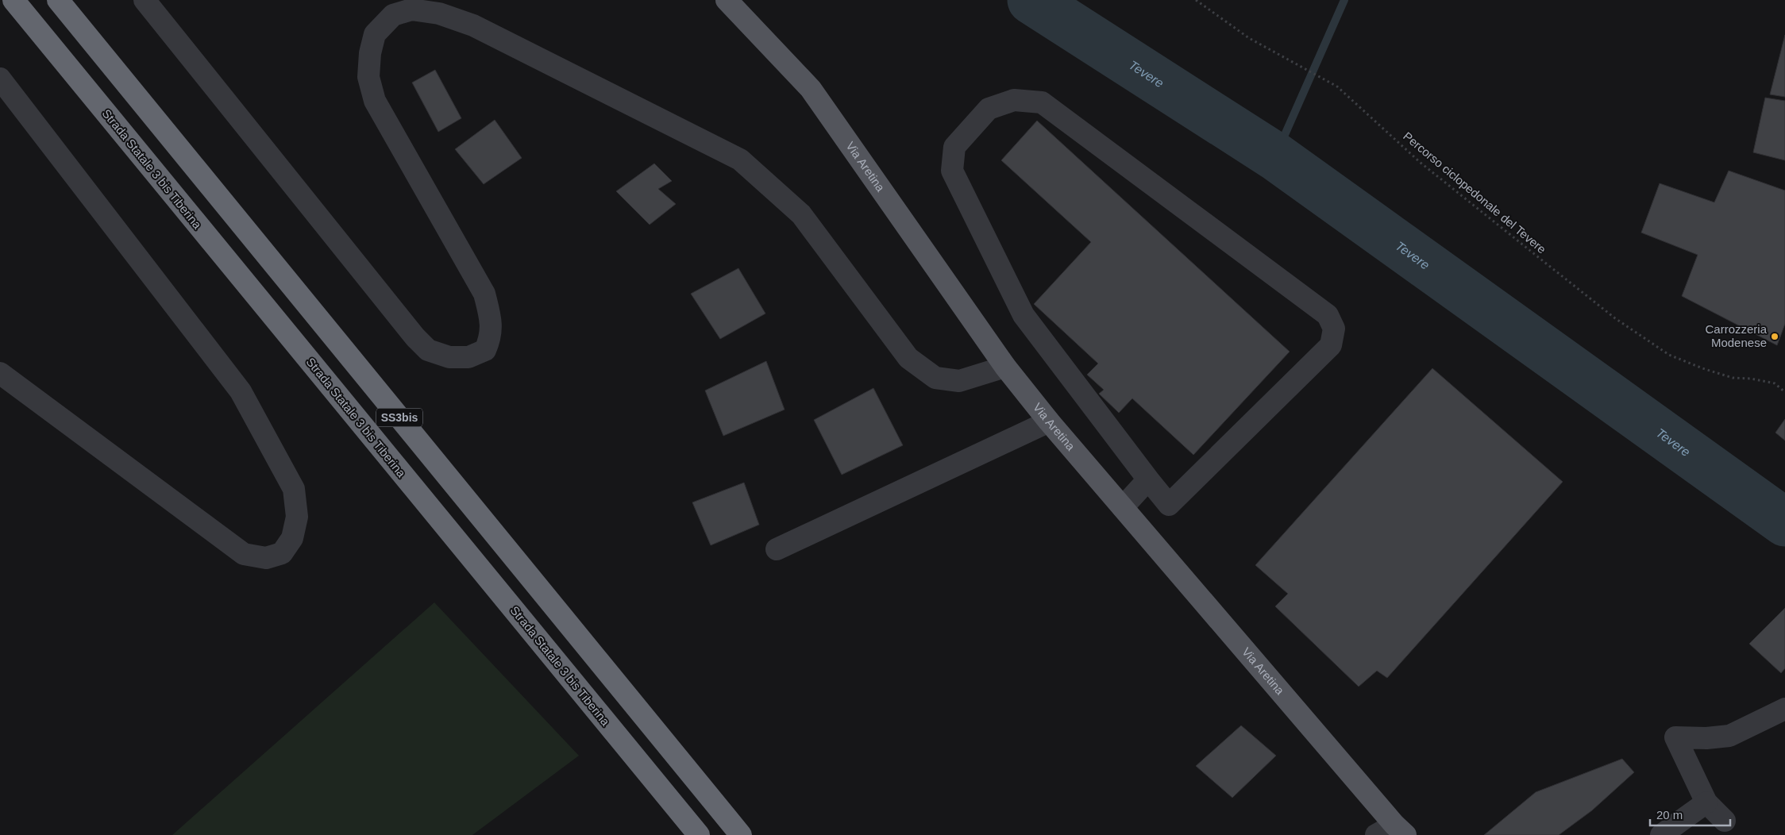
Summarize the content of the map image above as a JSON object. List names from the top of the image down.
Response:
{
  "streets": {
    "highway": ["Strada Statale 3 bis Tiberina", "SS3bis"],
    "main road": ["Via Aretina"],
    "path": ["Percorso ciclopedonale del Tevere"]
  },
  "water": ["Tevere"],
  "places": ["Carrozzeria Modenese"],
  "scale_bar": "20 m"
}
